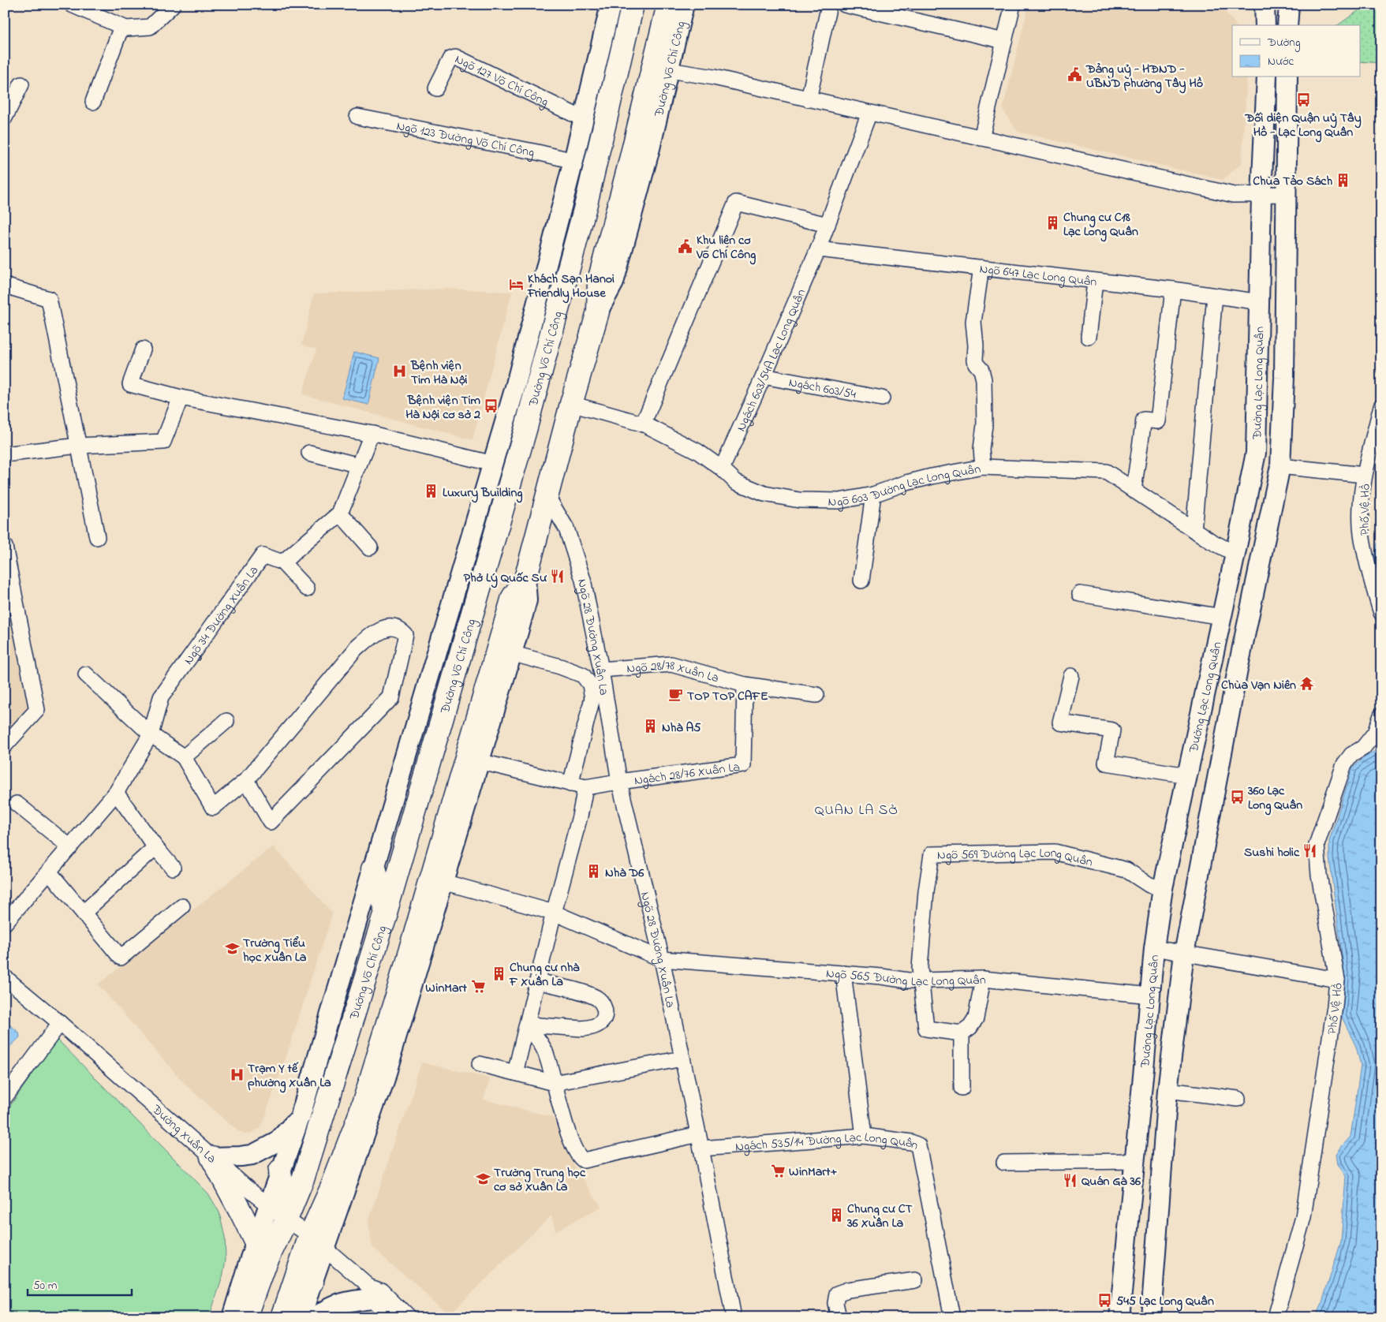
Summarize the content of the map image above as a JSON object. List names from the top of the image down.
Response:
{
  "streets": {
    "highway": ["Đường Võ Chí Công"],
    "main road": ["Đường Lạc Long Quân"],
    "street": [
      "Ngõ 127 Võ Chí Công",
      "Ngõ 123 Đường Võ Chí Công",
      "Ngõ 647 Lạc Long Quân",
      "Ngách 603/54A Lạc Long Quân",
      "Ngách 603/54",
      "Ngõ 603 Đường Lạc Long Quân",
      "Phố Vệ Hồ",
      "Ngõ 34 Đường Xuân La",
      "Ngõ 28 Đường Xuân La",
      "Ngõ 28/78 Xuân La",
      "Ngách 28/76 Xuân La",
      "Ngõ 569 Đường Lạc Long Quân",
      "Ngõ 565 Đường Lạc Long Quân",
      "Đường Xuân La",
      "Ngách 535/14 Đường Lạc Long Quân"
    ]
  },
  "crossings": [
    ["Đường Võ Chí Công", "Ngõ 127 Võ Chí Công"],
    ["Đường Võ Chí Công", "Ngõ 123 Đường Võ Chí Công"],
    ["Đường Võ Chí Công", "Ngõ 603 Đường Lạc Long Quân"],
    ["Đường Võ Chí Công", "Ngõ 28 Đường Xuân La"],
    ["Đường Võ Chí Công", "Ngõ 565 Đường Lạc Long Quân"],
    ["Đường Võ Chí Công", "Đường Xuân La"],
    ["Ngõ 647 Lạc Long Quân", "Ngách 603/54A Lạc Long Quân"],
    ["Ngõ 647 Lạc Long Quân", "Đường Lạc Long Quân"],
    ["Ngách 603/54A Lạc Long Quân", "Ngách 603/54"],
    ["Ngách 603/54A Lạc Long Quân", "Ngõ 603 Đường Lạc Long Quân"],
    ["Đường Lạc Long Quân", "Ngõ 603 Đường Lạc Long Quân"],
    ["Đường Lạc Long Quân", "Ngõ 569 Đường Lạc Long Quân"],
    ["Đường Lạc Long Quân", "Ngõ 565 Đường Lạc Long Quân"],
    ["Ngõ 28 Đường Xuân La", "Ngõ 28/78 Xuân La"],
    ["Ngõ 28 Đường Xuân La", "Ngách 28/76 Xuân La"],
    ["Ngõ 28 Đường Xuân La", "Ngõ 565 Đường Lạc Long Quân"],
    ["Ngõ 28 Đường Xuân La", "Ngách 535/14 Đường Lạc Long Quân"],
    ["Ngõ 28/78 Xuân La", "Ngách 28/76 Xuân La"],
    ["Ngõ 569 Đường Lạc Long Quân", "Ngõ 565 Đường Lạc Long Quân"]
  ],
  "districts": ["QUAN LA SỞ"],
  "places": {
    "public building": ["Đảng uỷ - HĐND - UBND phường Tây Hồ", "Khu liên cơ Võ Chí Công"],
    "bus stop": [
      "Đối diện Quận uỷ Tây Hồ - Lạc Long Quân",
      "Bệnh viện Tim Hà Nội cơ sở 2",
      "360 Lạc Long Quân",
      "545 Lạc Long Quân"
    ],
    "building": [
      "Chùa Tảo Sách",
      "Chung cư C18 Lạc Long Quân",
      "Luxury Building",
      "Nhà A5",
      "Nhà D6",
      "Chung cư nhà F Xuân La",
      "Chung cư CT 36 Xuân La"
    ],
    "hotel": ["Khách Sạn Hanoi Friendly House"],
    "hospital": ["Bệnh viện Tim Hà Nội", "Trạm Y tế phường Xuân La"],
    "restaurant": ["Phở Lý Quốc Sư", "Sushi holic", "Quán Gà 36"],
    "temple": ["Chùa Vạn Niên"],
    "cafe": ["TOP TOP CAFE"],
    "school or university": ["Trường Tiểu học Xuân La", "Trường Trung học cơ sở Xuân La"],
    "supermarket": ["WinMart", "WinMart+"]
  },
  "legend": ["Đường", "Nước"],
  "scale_bar": "50 m"
}
